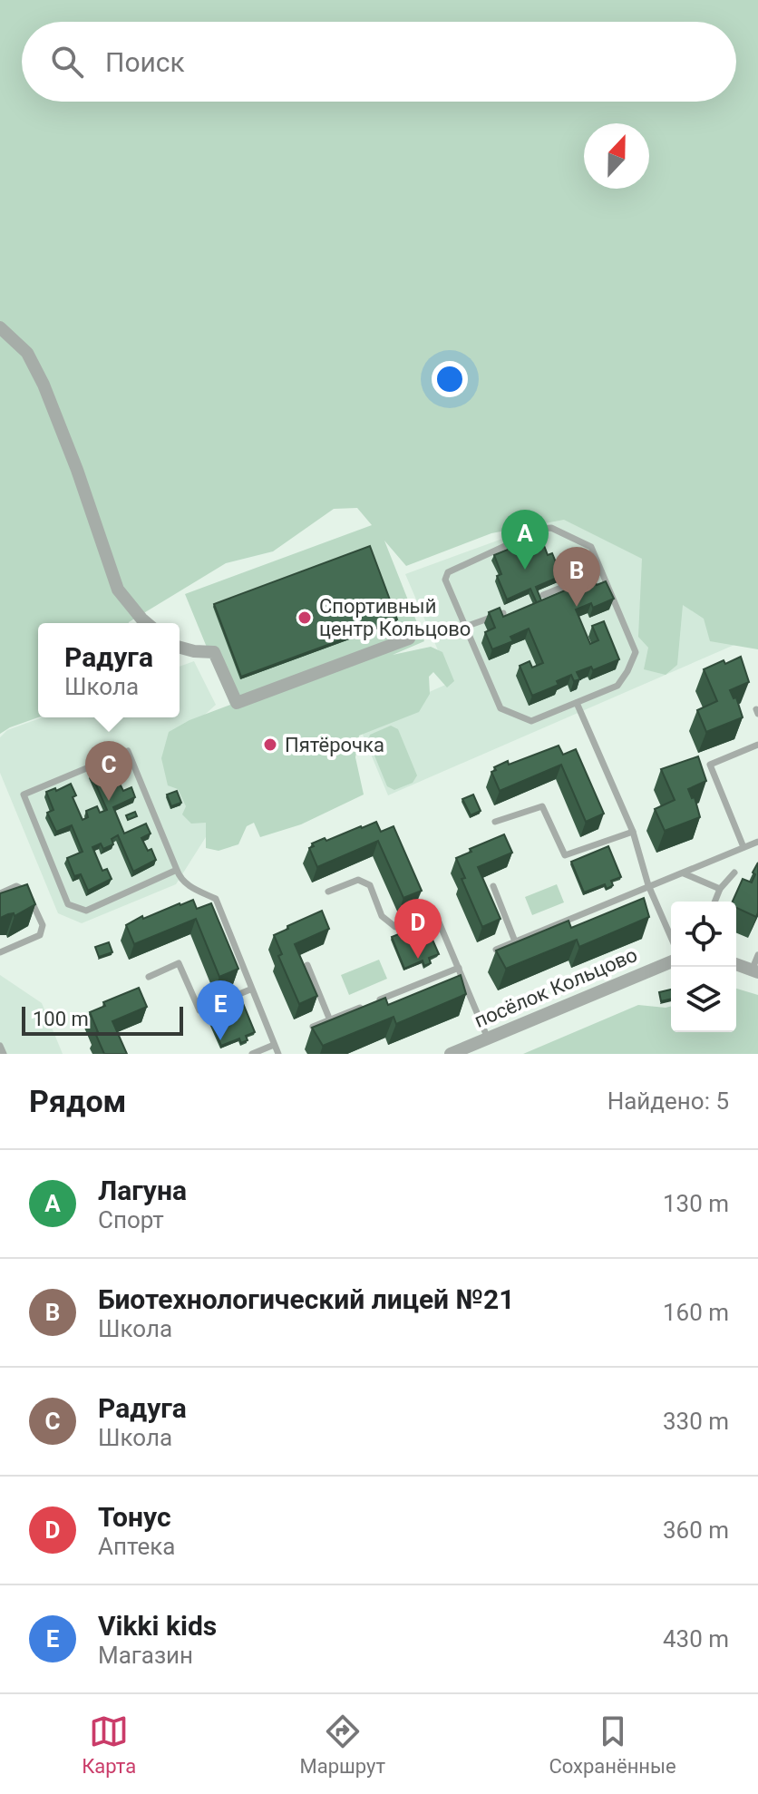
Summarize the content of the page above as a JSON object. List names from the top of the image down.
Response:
{
  "streets": {
    "street": ["посёлок Кольцово"]
  },
  "places": ["Спортивный центр Кольцово", "Пятёрочка"],
  "scale_bar": "100 m",
  "north": "top",
  "page": {
    "search": "Поиск",
    "pins": [
      "A",
      "B",
      "C",
      "D",
      "E"
    ],
    "popup": ["Радуга", "Школа"],
    "scale": "100 m",
    "heading": ["Рядом", "Найдено: 5"],
    "list": [
      {
        "mark": "A",
        "name": "Лагуна",
        "note": "Спорт",
        "value": "130 m"
      },
      {
        "mark": "B",
        "name": "Биотехнологический лицей №21",
        "note": "Школа",
        "value": "160 m"
      },
      {
        "mark": "C",
        "name": "Радуга",
        "note": "Школа",
        "value": "330 m"
      },
      {
        "mark": "D",
        "name": "Тонус",
        "note": "Аптека",
        "value": "360 m"
      },
      {
        "mark": "E",
        "name": "Vikki kids",
        "note": "Магазин",
        "value": "430 m"
      }
    ],
    "nav": ["Карта", "Маршрут", "Сохранённые"]
  }
}
